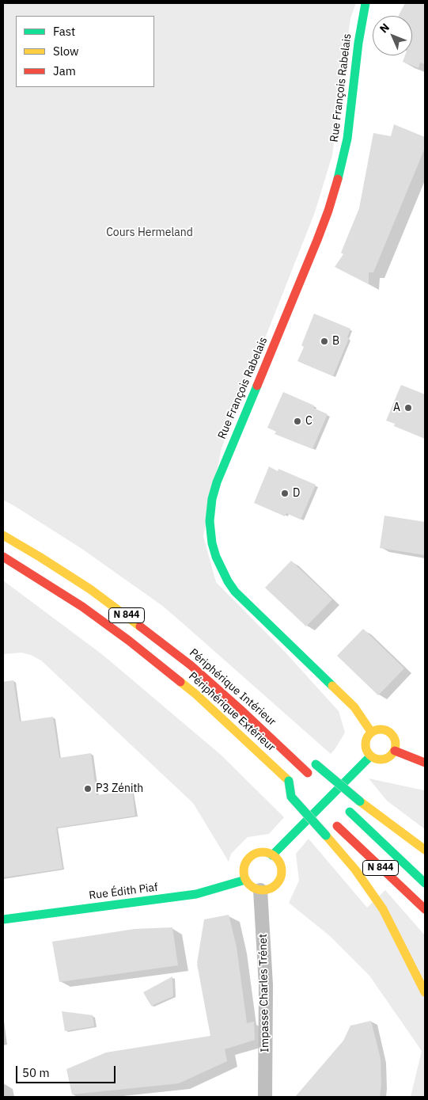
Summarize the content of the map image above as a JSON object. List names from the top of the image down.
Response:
{
  "streets": {
    "main road": [
      "Rue François Rabelais",
      "N 844",
      "Périphérique Intérieur",
      "Périphérique Extérieur",
      "Rue Édith Piaf"
    ],
    "street": ["Impasse Charles Trénet"]
  },
  "crossings": [
    ["Rue Édith Piaf", "Impasse Charles Trénet"]
  ],
  "parks": ["Cours Hermeland"],
  "places": [
    "B",
    "A",
    "C",
    "D",
    "P3 Zénith"
  ],
  "legend": ["Fast", "Slow", "Jam"],
  "scale_bar": "50 m",
  "north": "top left"
}
